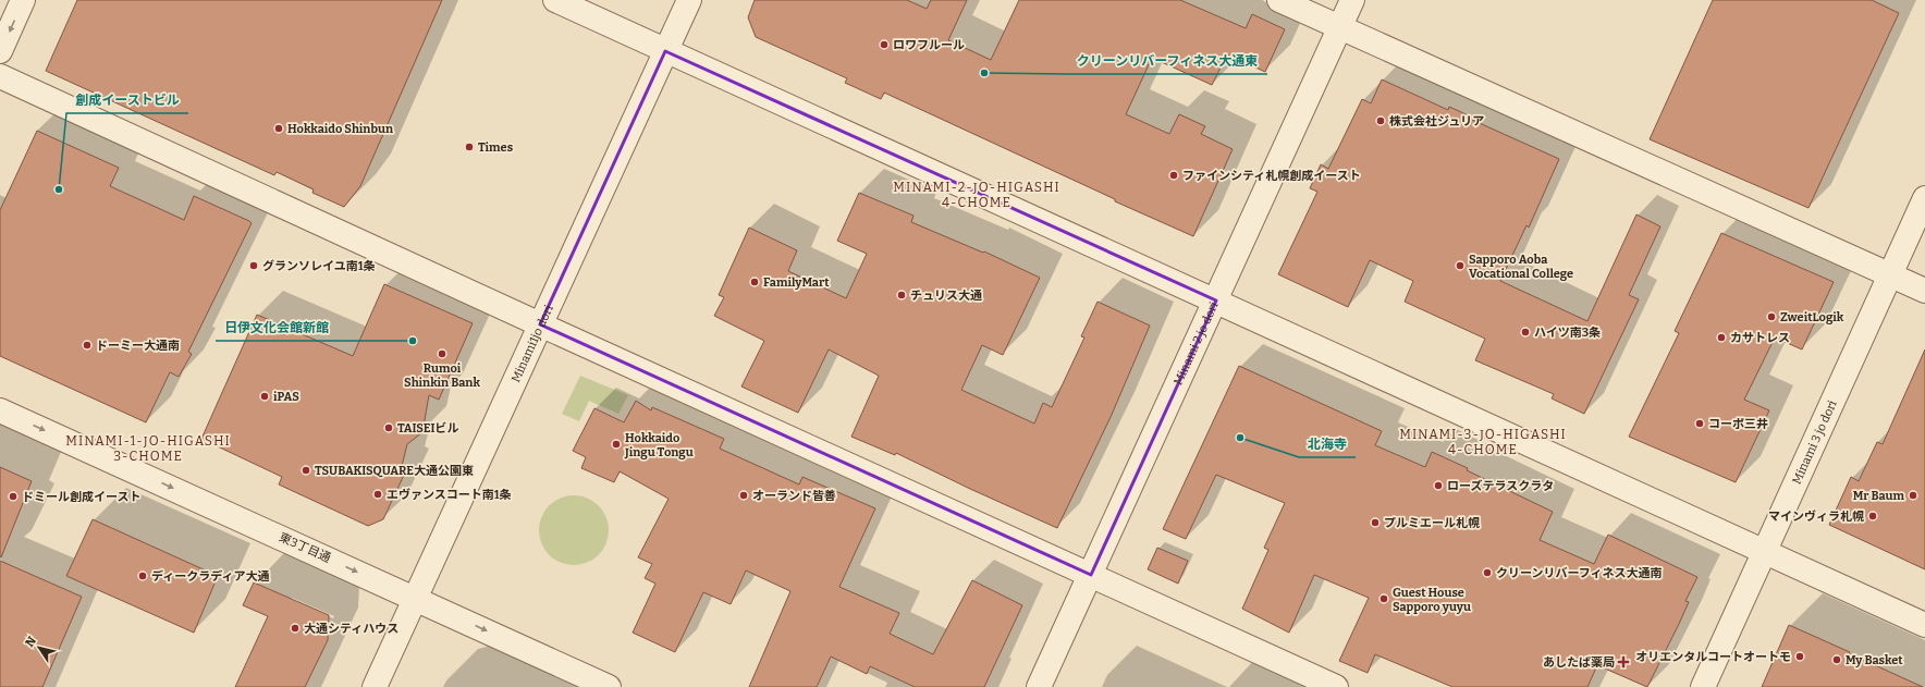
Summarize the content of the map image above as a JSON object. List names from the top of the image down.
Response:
{
  "streets": {
    "street": [
      "Minami1jo dori",
      "Minami 2 jo dori",
      "Minami 3 jo dori",
      "東3丁目通"
    ]
  },
  "crossings": [
    ["Minami1jo dori", "東3丁目通"]
  ],
  "one_way": ["東3丁目通"],
  "districts": ["MINAMI-2-JO-HIGASHI 4-CHOME", "MINAMI-3-JO-HIGASHI 4-CHOME", "MINAMI-1-JO-HIGASHI 3-CHOME"],
  "places": {
    "other": [
      "ロワフルール",
      "クリーンリバーフィネス大通東",
      "株式会社ジュリア",
      "Hokkaido Shinbun",
      "Times",
      "ファインシティ札幌創成イースト",
      "創成イーストビル",
      "グランソレイユ南1条",
      "Sapporo Aoba Vocational College",
      "FamilyMart",
      "チュリス大通",
      "ZweitLogik",
      "ハイツ南3条",
      "カサトレス",
      "日伊文化会館新館",
      "ドーミー大通南",
      "Rumoi Shinkin Bank",
      "iPAS",
      "コーポ三井",
      "TAISEIビル",
      "北海寺",
      "Hokkaido Jingu Tongu",
      "TSUBAKISQUARE大通公園東",
      "ローズテラスクラタ",
      "エヴァンスコート南1条",
      "オーランド皆善",
      "Mr Baum",
      "ドミール創成イースト",
      "マインヴィラ札幌",
      "プルミエール札幌",
      "クリーンリバーフィネス大通南",
      "ディークラディア大通",
      "Guest House Sapporo yuyu",
      "大通シティハウス",
      "オリエンタルコートオートモ",
      "My Basket"
    ],
    "health": ["あしたば薬局"]
  },
  "north": "top left"
}
